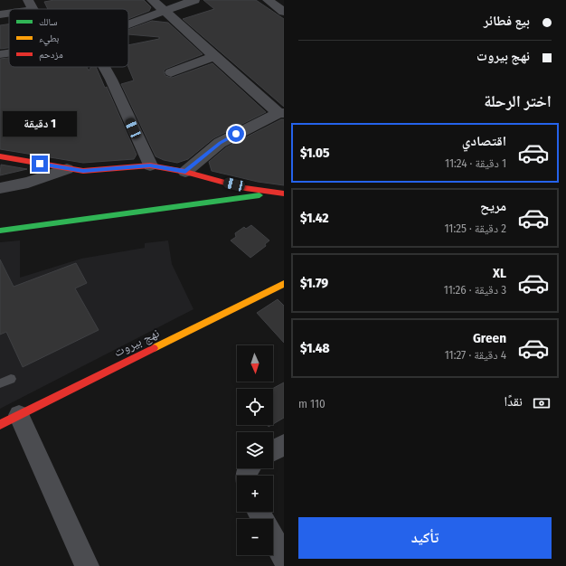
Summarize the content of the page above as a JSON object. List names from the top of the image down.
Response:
{
  "streets": {
    "street": ["نهج بيروت"]
  },
  "legend": ["سالك", "بطيء", "مزدحم"],
  "north": "bottom",
  "page": {
    "banner": ["بيع فطائر", "نهج بيروت"],
    "heading": "اختر الرحلة",
    "bubble": "1 دقيقة",
    "list": [
      {
        "name": "اقتصادي",
        "note": "1 دقيقة · 11:24",
        "value": "$1.05"
      },
      {
        "name": "مريح",
        "note": "2 دقيقة · 11:25",
        "value": "$1.42"
      },
      {
        "name": "XL",
        "note": "3 دقيقة · 11:26",
        "value": "$1.79"
      },
      {
        "name": "Green",
        "note": "4 دقيقة · 11:27",
        "value": "$1.48"
      }
    ],
    "map_buttons": ["+", "−"],
    "pay": ["نقدًا", "110 m"],
    "buttons": "تأكيد"
  }
}
